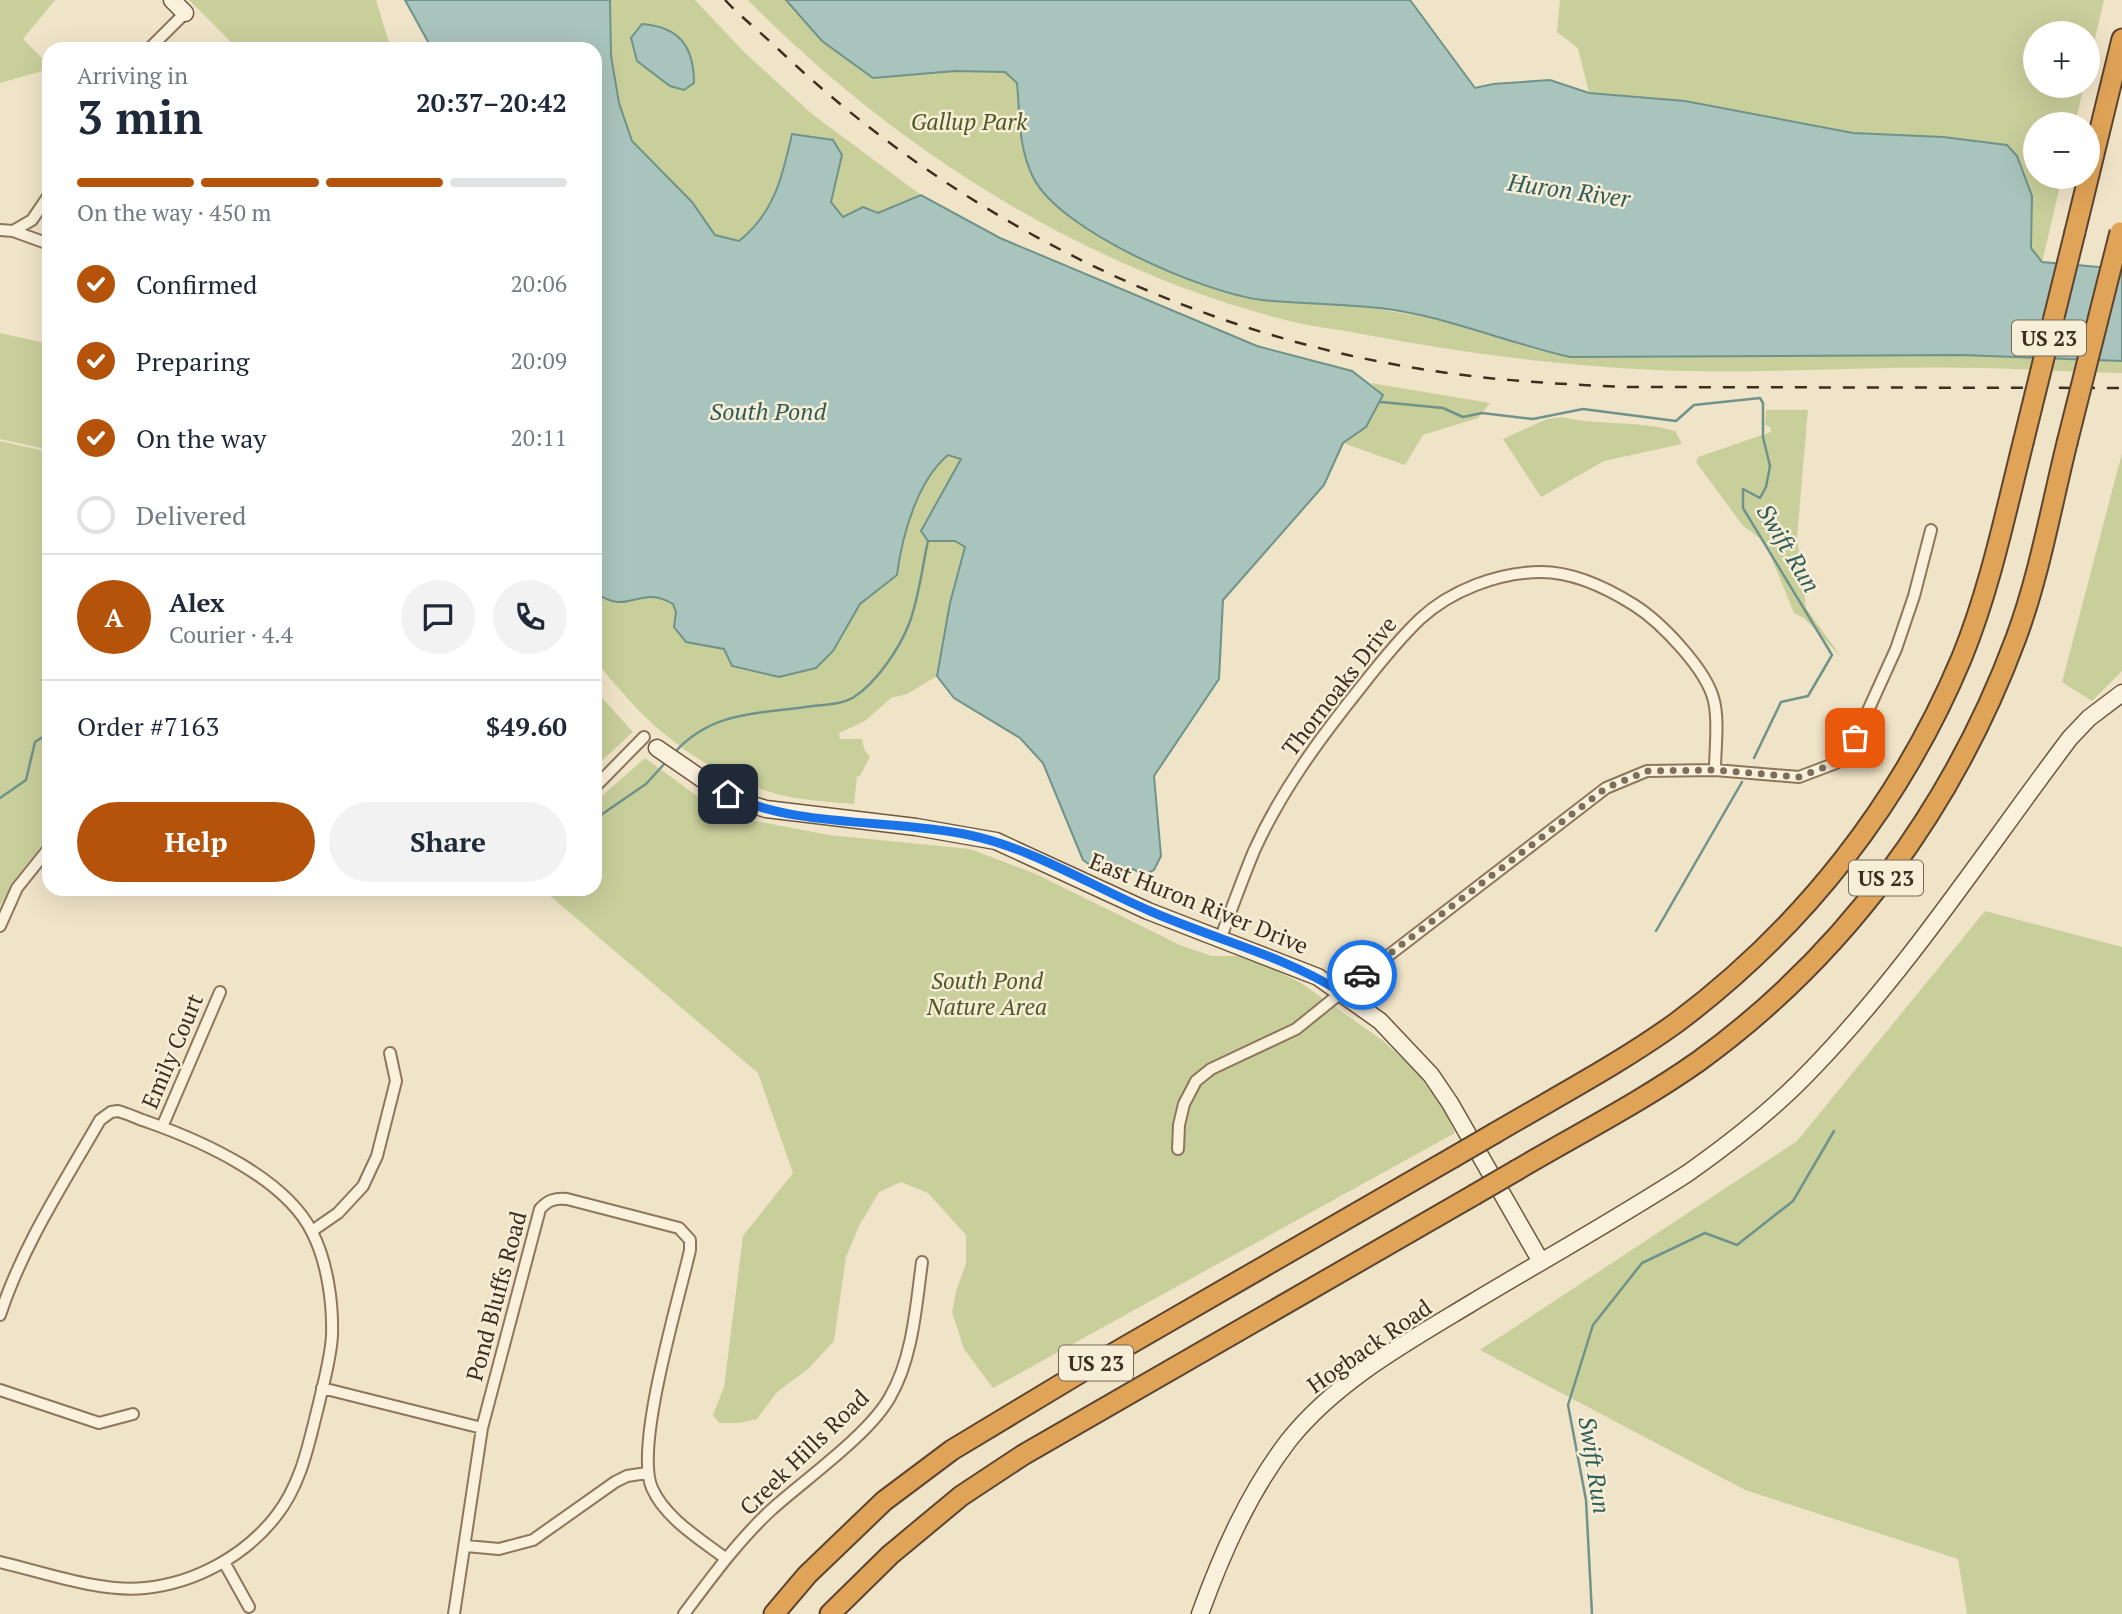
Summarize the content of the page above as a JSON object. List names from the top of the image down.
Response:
{
  "streets": {
    "highway": ["US 23"],
    "main road": ["East Huron River Drive", "Hogback Road"],
    "street": [
      "Thornoaks Drive",
      "Emily Court",
      "Pond Bluffs Road",
      "Creek Hills Road"
    ]
  },
  "crossings": [
    ["Thornoaks Drive", "East Huron River Drive"],
    ["East Huron River Drive", "Hogback Road"],
    ["Pond Bluffs Road", "Creek Hills Road"]
  ],
  "water": ["Huron River", "South Pond", "Swift Run"],
  "parks": ["Gallup Park", "South Pond Nature Area"],
  "page": {
    "map_buttons": ["+", "−"],
    "heading": ["3 min", "Arriving in", "20:37–20:42"],
    "panel": [
      "Alex",
      "Courier · 4.4",
      "Order #7163",
      "$49.60"
    ],
    "bar": "On the way · 450 m",
    "list": [
      ["Confirmed", "20:06"],
      ["Preparing", "20:09"],
      ["On the way", "20:11"],
      "Delivered"
    ],
    "round": "A",
    "buttons": ["Help", "Share"]
  }
}
